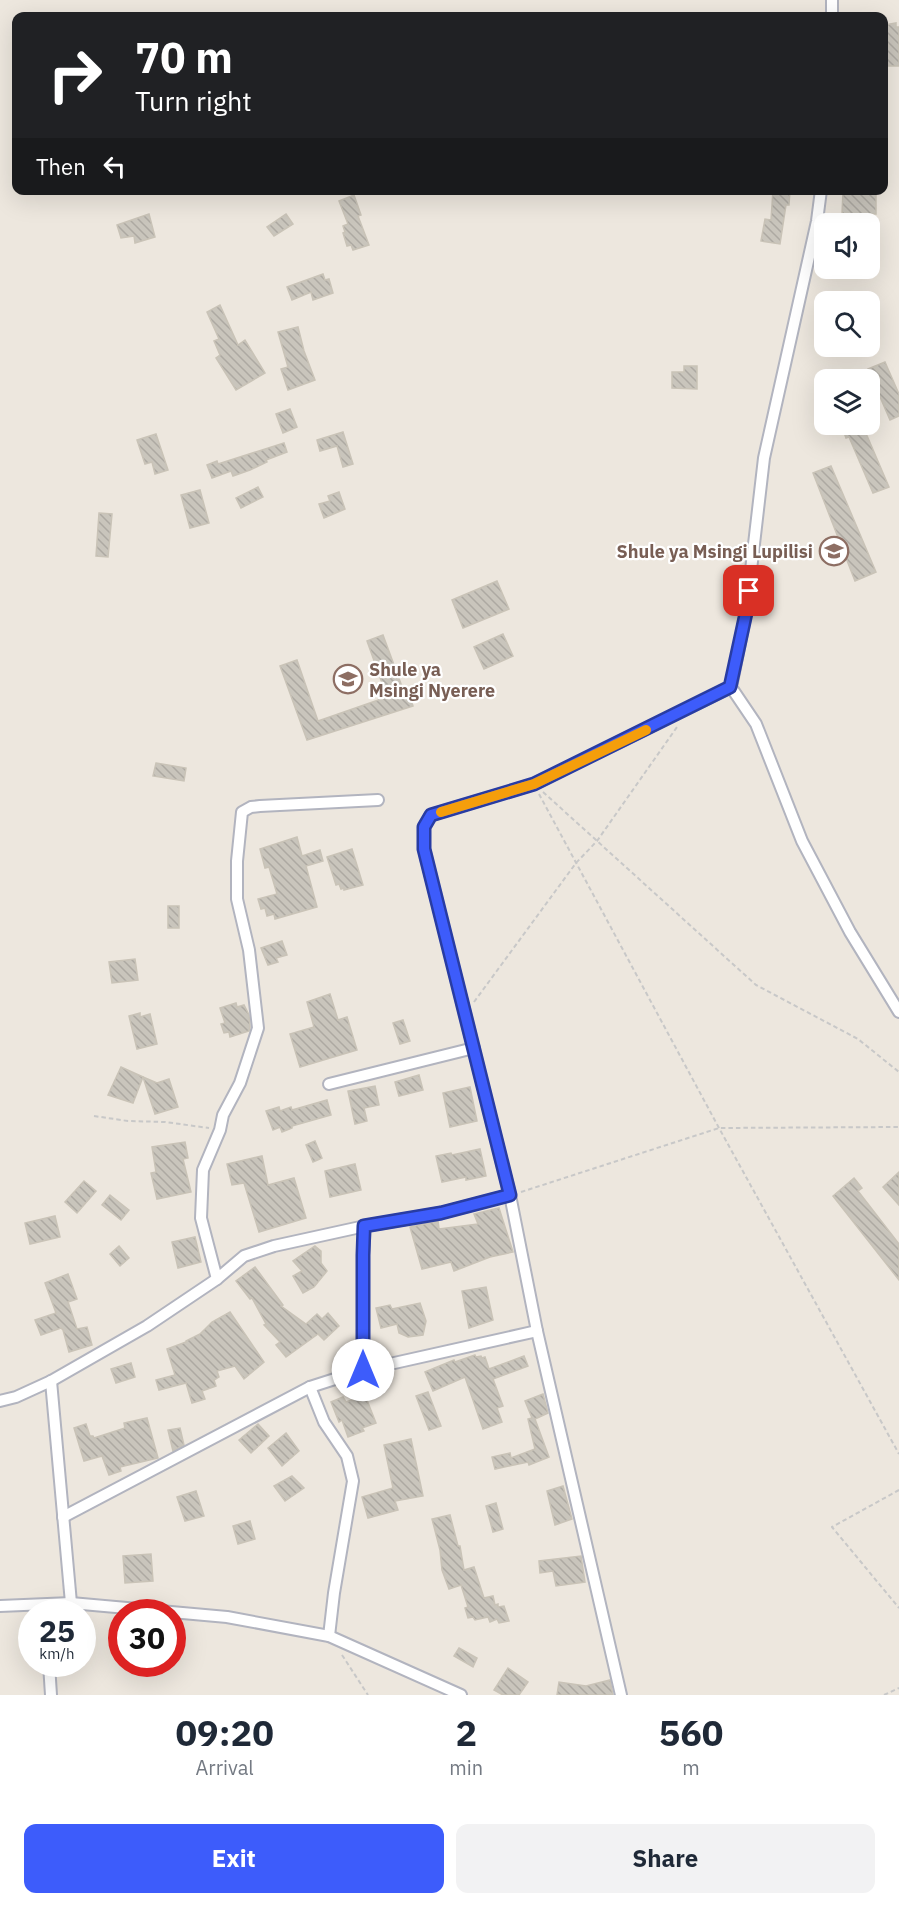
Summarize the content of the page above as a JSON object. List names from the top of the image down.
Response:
{
  "places": {
    "school or university": ["Shule ya Msingi Lupilisi", "Shule ya Msingi Nyerere"]
  },
  "page": {
    "turn": ["70 m", "Turn right"],
    "then": "Then",
    "speed": "25 km/h",
    "limit": "30",
    "eta": [
      "09:20",
      "Arrival",
      "2",
      "min",
      "560",
      "m"
    ],
    "buttons": ["Exit", "Share"]
  }
}
